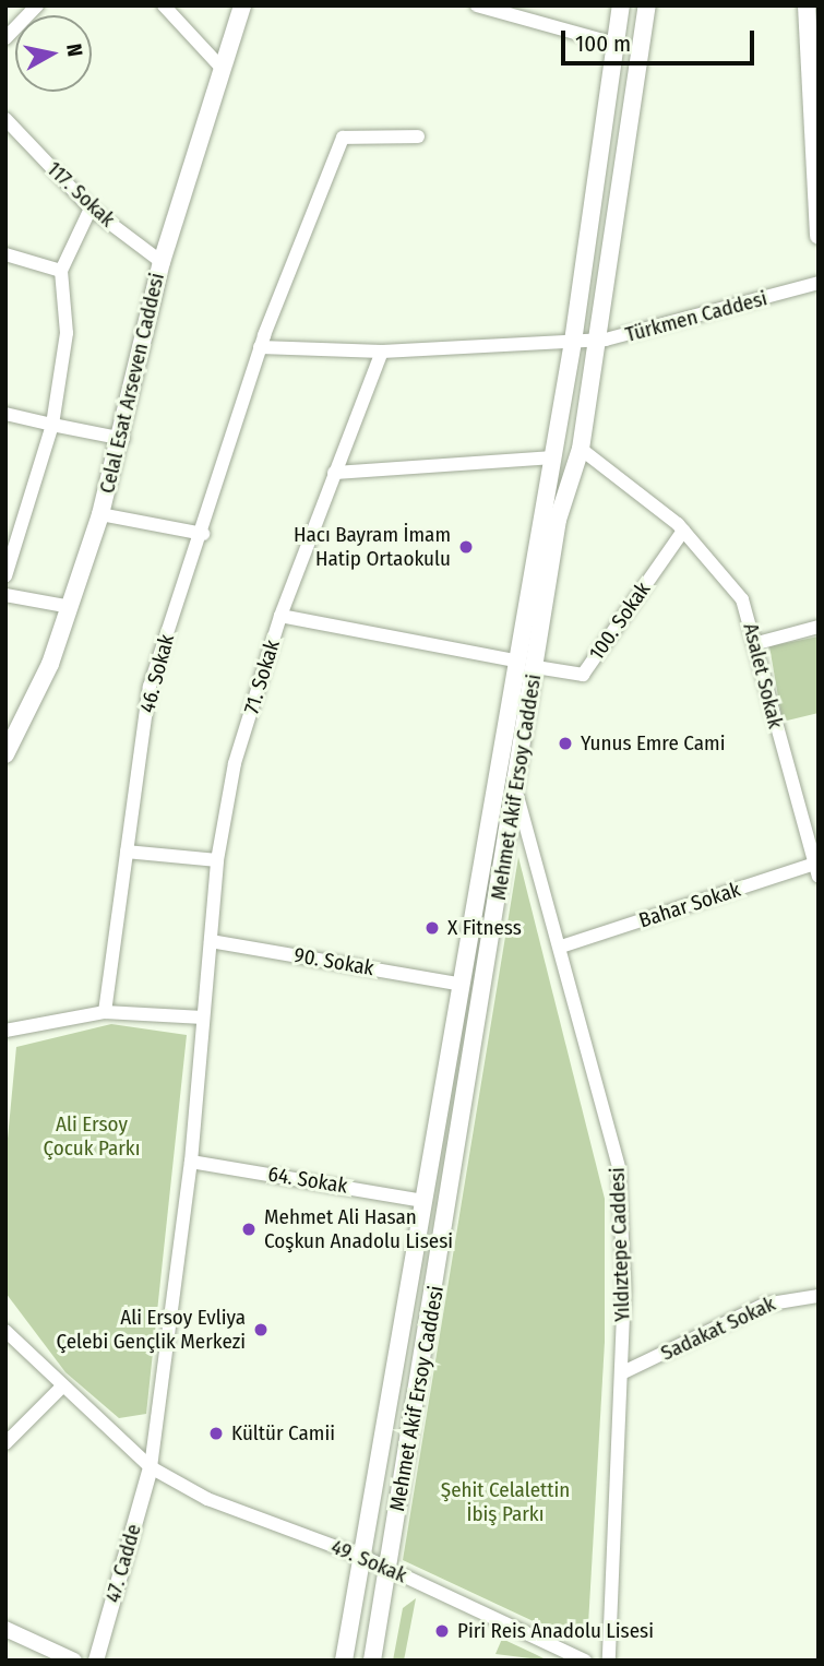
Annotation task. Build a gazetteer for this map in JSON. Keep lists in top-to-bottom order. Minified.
{"streets":{"main road":["Celal Esat Arseven Caddesi","Mehmet Akif Ersoy Caddesi"],"street":["117. Sokak","Türkmen Caddesi","100. Sokak","46. Sokak","Asalet Sokak","71. Sokak","Bahar Sokak","90. Sokak","64. Sokak","Yıldıztepe Caddesi","Sadakat Sokak","49. Sokak","47. Cadde"]},"crossings":[["117. Sokak","Celal Esat Arseven Caddesi"],["Türkmen Caddesi","46. Sokak"],["Türkmen Caddesi","71. Sokak"],["Türkmen Caddesi","Mehmet Akif Ersoy Caddesi"],["100. Sokak","Asalet Sokak"],["100. Sokak","Mehmet Akif Ersoy Caddesi"],["Asalet Sokak","Mehmet Akif Ersoy Caddesi"],["Asalet Sokak","Bahar Sokak"],["71. Sokak","90. Sokak"],["71. Sokak","64. Sokak"],["71. Sokak","49. Sokak"],["71. Sokak","47. Cadde"],["Mehmet Akif Ersoy Caddesi","90. Sokak"],["Mehmet Akif Ersoy Caddesi","64. Sokak"],["Mehmet Akif Ersoy Caddesi","Yıldıztepe Caddesi"],["Mehmet Akif Ersoy Caddesi","49. Sokak"],["Bahar Sokak","Yıldıztepe Caddesi"],["Yıldıztepe Caddesi","Sadakat Sokak"],["49. Sokak","47. Cadde"]],"parks":["Ali Ersoy Çocuk Parkı","Şehit Celalettin İbiş Parkı"],"places":["Hacı Bayram İmam Hatip Ortaokulu","Yunus Emre Cami","X Fitness","Mehmet Ali Hasan Coşkun Anadolu Lisesi","Ali Ersoy Evliya Çelebi Gençlik Merkezi","Kültür Camii","Piri Reis Anadolu Lisesi"],"scale_bar":"100 m","north":"right"}
